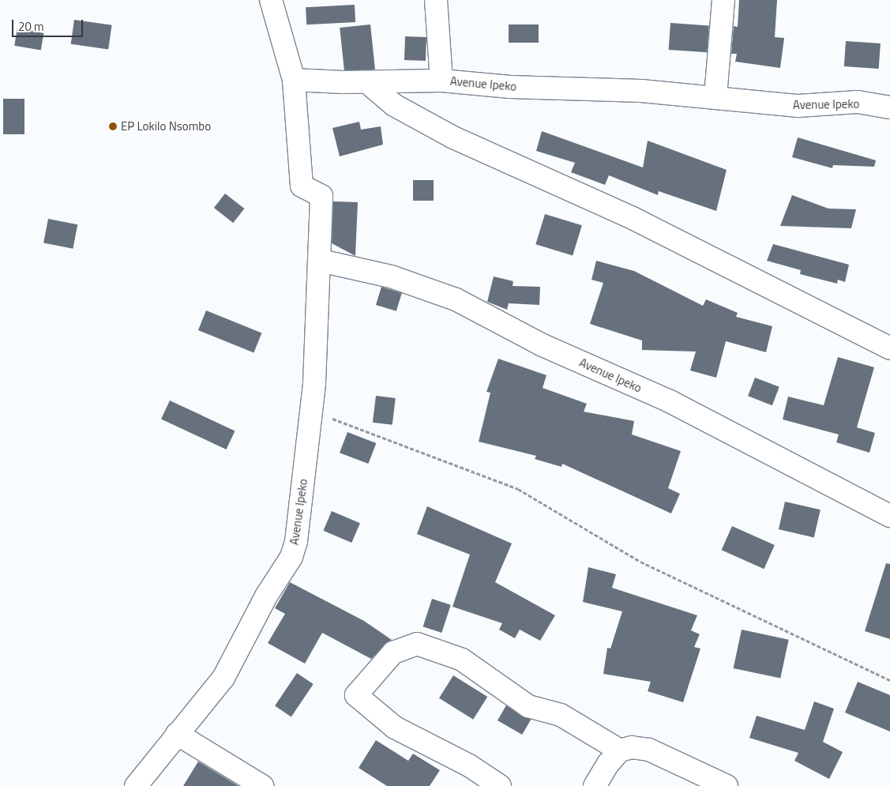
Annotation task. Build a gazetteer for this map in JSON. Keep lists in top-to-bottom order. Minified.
{"streets":{"street":["Avenue Ipeko"]},"places":["EP Lokilo Nsombo"],"scale_bar":"20 m"}
